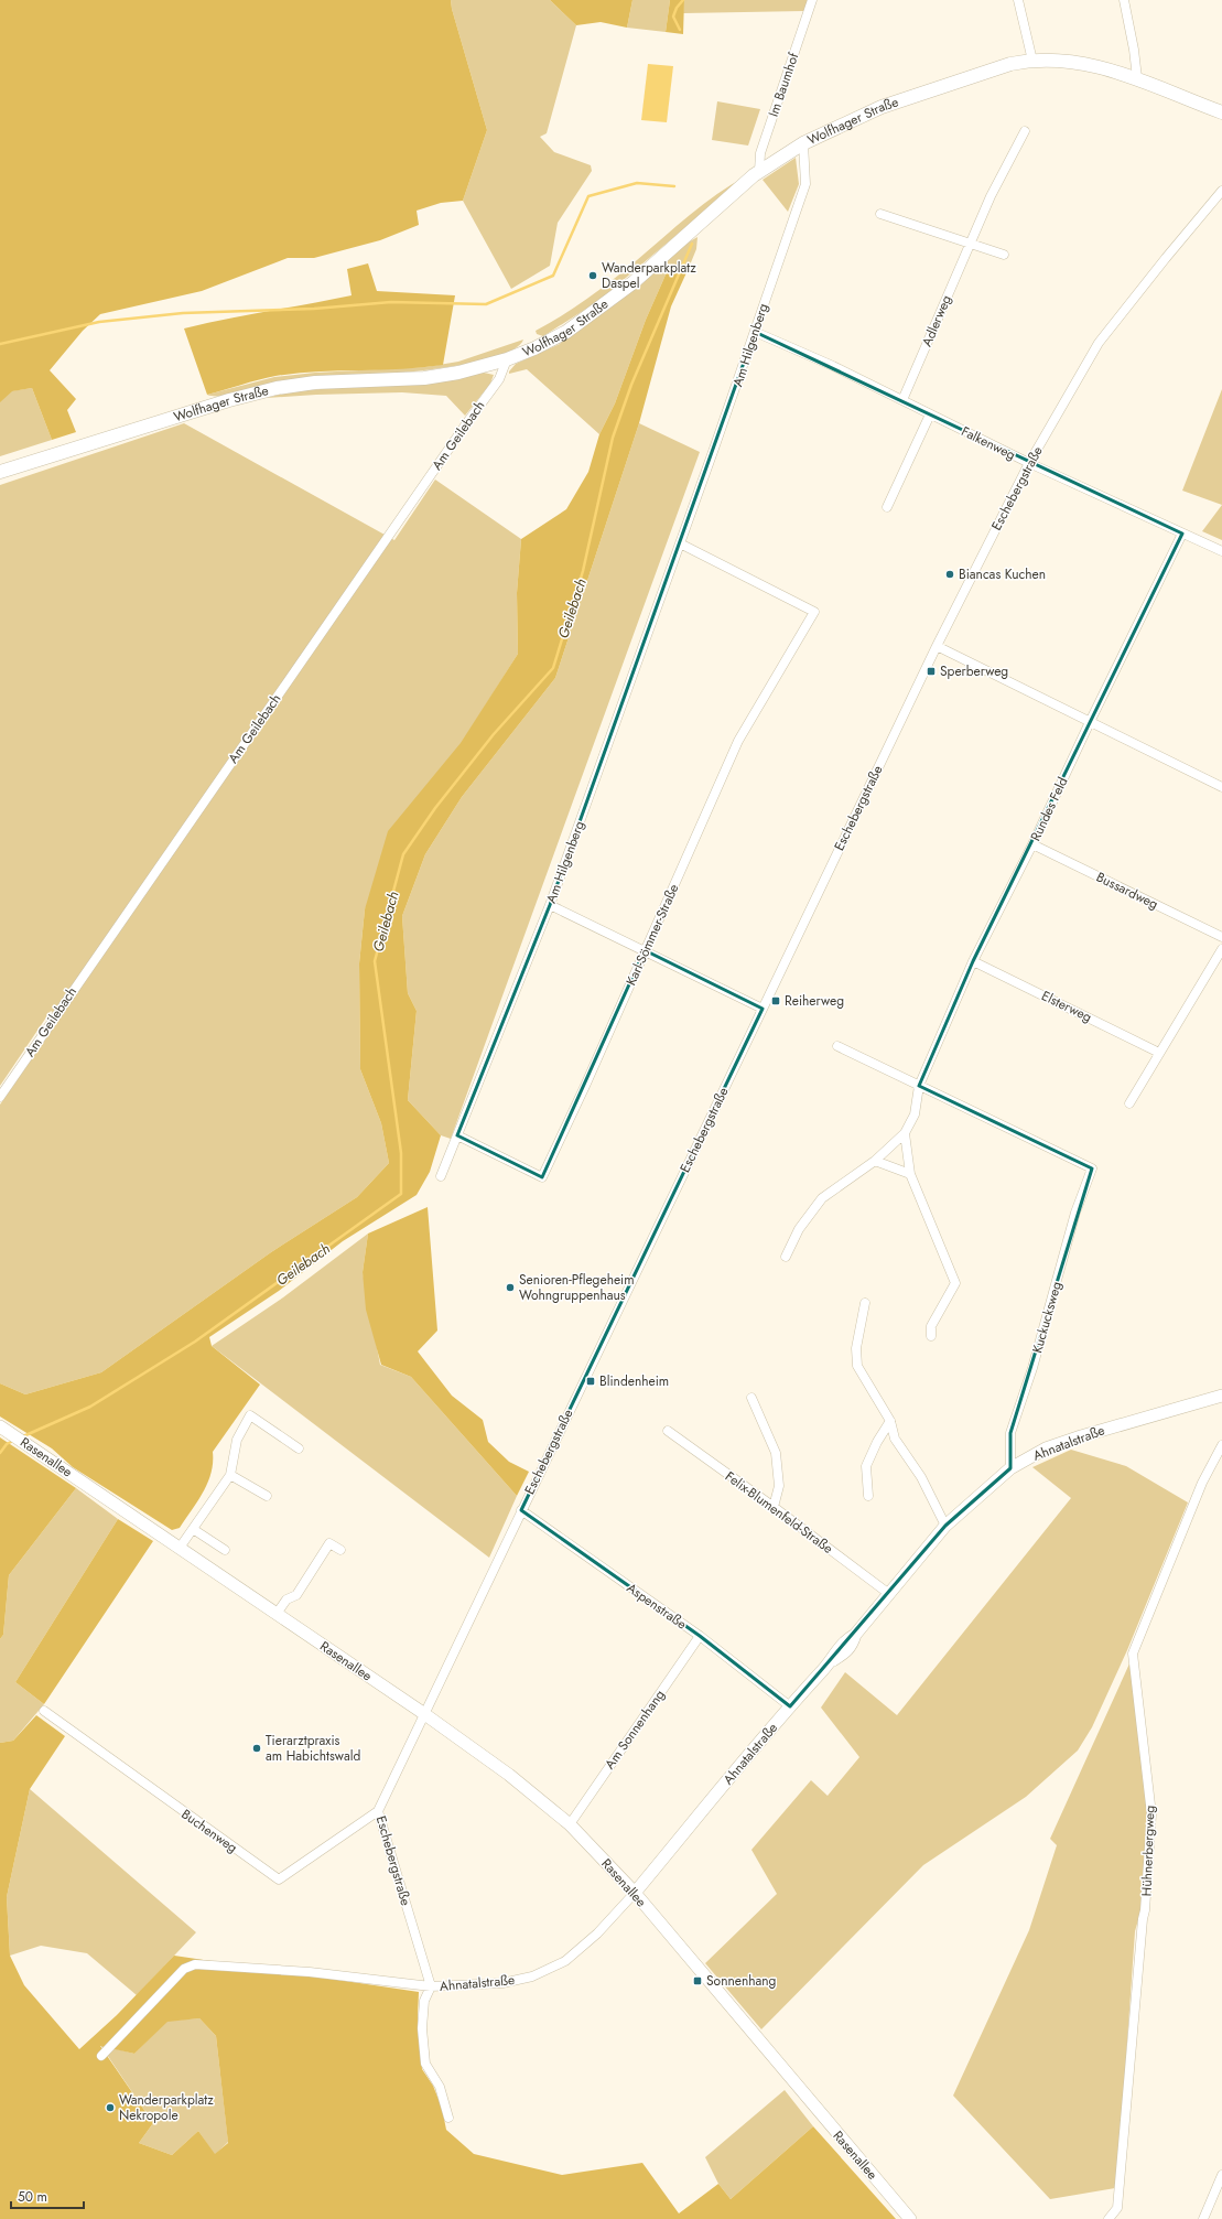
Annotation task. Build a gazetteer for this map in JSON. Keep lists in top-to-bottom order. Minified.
{"streets":{"main road":["Wolfhager Straße","Ahnatalstraße","Rasenallee"],"street":["Im Baumhof","Adlerweg","Am Hilgenberg","Am Geilebach","Falkenweg","Eschebergstraße","Rundes Feld","Bussardweg","Karl-Sömmer-Straße","Elsterweg","Kuckucksweg","Felix-Blumenfeld-Straße","Aspenstraße","Am Sonnenhang","Buchenweg","Hühnerbergweg"]},"crossings":[["Im Baumhof","Wolfhager Straße"],["Wolfhager Straße","Am Hilgenberg"],["Wolfhager Straße","Am Geilebach"],["Adlerweg","Falkenweg"],["Am Hilgenberg","Falkenweg"],["Am Hilgenberg","Karl-Sömmer-Straße"],["Falkenweg","Eschebergstraße"],["Falkenweg","Rundes Feld"],["Eschebergstraße","Ahnatalstraße"],["Eschebergstraße","Rasenallee"],["Eschebergstraße","Aspenstraße"],["Eschebergstraße","Buchenweg"],["Rundes Feld","Bussardweg"],["Rundes Feld","Elsterweg"],["Rundes Feld","Kuckucksweg"],["Kuckucksweg","Ahnatalstraße"],["Ahnatalstraße","Rasenallee"],["Ahnatalstraße","Felix-Blumenfeld-Straße"],["Ahnatalstraße","Aspenstraße"],["Rasenallee","Am Sonnenhang"],["Aspenstraße","Am Sonnenhang"]],"water":["Geilebach"],"places":{"other":["Wanderparkplatz Daspel","Biancas Kuchen","Senioren-Pflegeheim Wohngruppenhaus","Tierarztpraxis am Habichtswald","Wanderparkplatz Nekropole"],"transit":["Sperberweg","Reiherweg","Blindenheim","Sonnenhang"]},"scale_bar":"50 m"}
